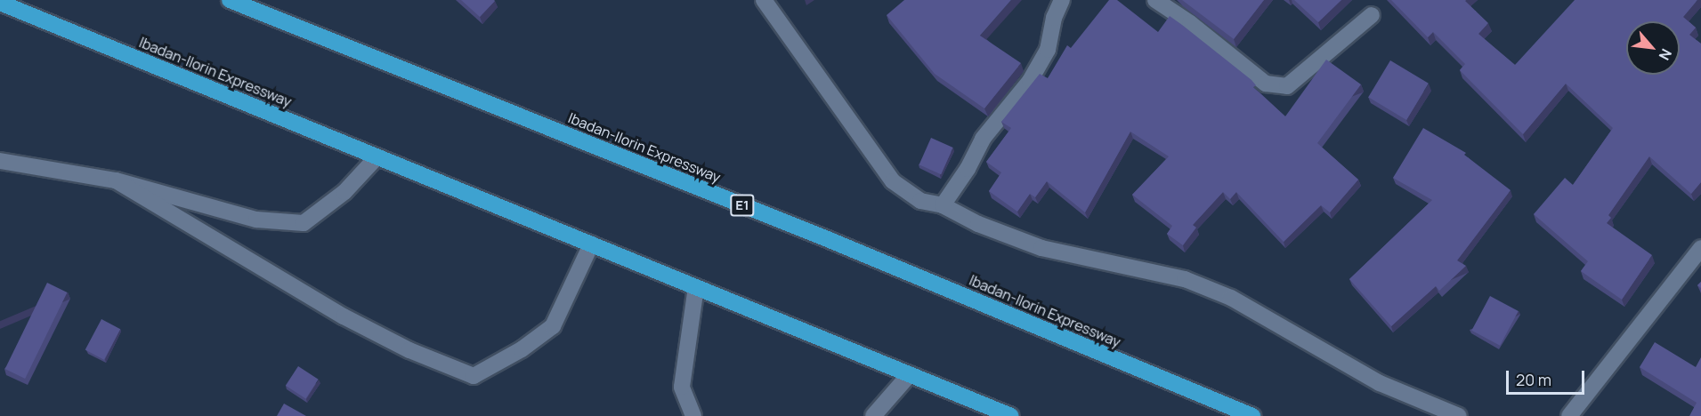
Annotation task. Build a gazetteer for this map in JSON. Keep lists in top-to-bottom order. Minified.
{"streets":{"highway":["Ibadan-Ilorin Expressway","E1"]},"scale_bar":"20 m","north":"bottom right"}
